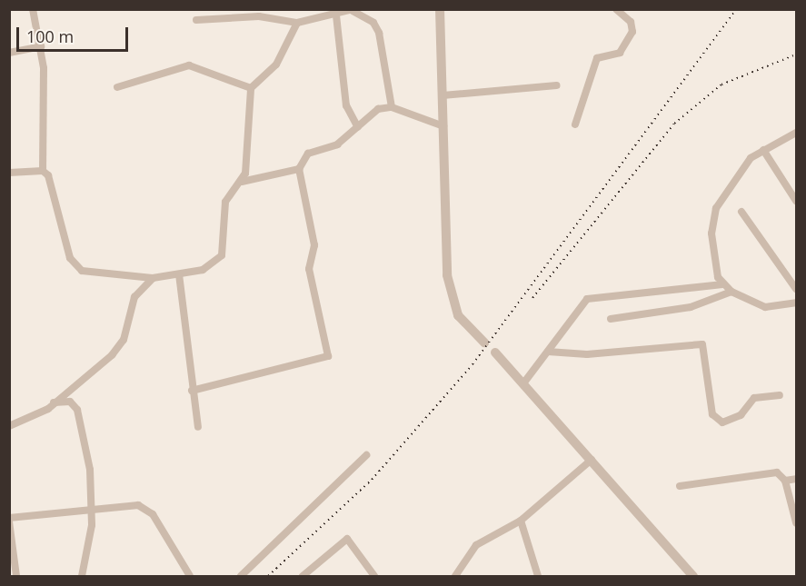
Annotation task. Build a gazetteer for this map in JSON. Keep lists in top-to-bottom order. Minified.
{"scale_bar":"100 m"}
